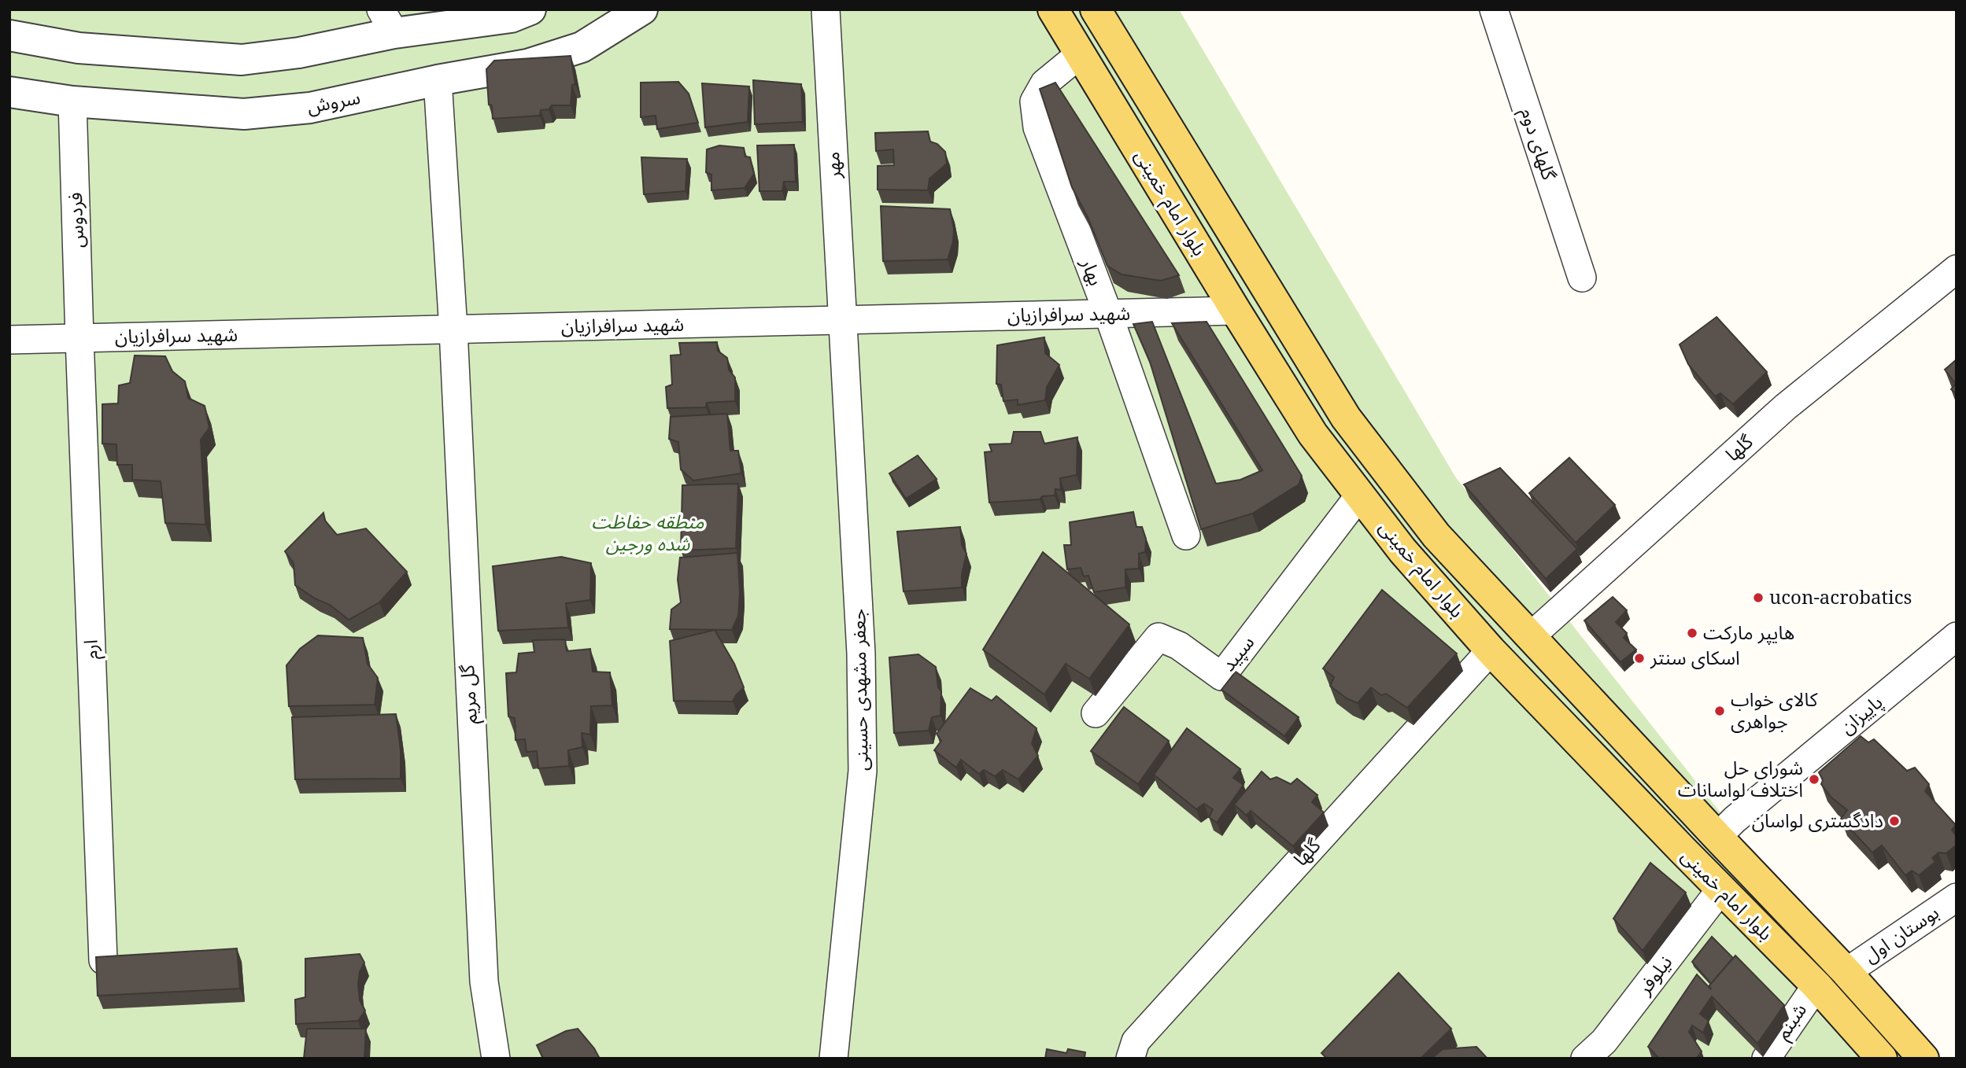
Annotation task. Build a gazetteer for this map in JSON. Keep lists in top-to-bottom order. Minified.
{"streets":{"main road":["بلوار امام خمینی"],"street":["سروش","گلهای دوم","مهر","فردوس","بهار","شهید سرافرازیان","گلها","ارم","سپید","جعفر مشهدی حسینی","گل مریم","پاییزان","بوستان اول","نیلوفر","شبنم"]},"crossings":[["سروش","فردوس"],["سروش","گل مریم"],["مهر","شهید سرافرازیان"],["مهر","جعفر مشهدی حسینی"],["بلوار امام خمینی","بهار"],["بلوار امام خمینی","شهید سرافرازیان"],["بلوار امام خمینی","گلها"],["بلوار امام خمینی","سپید"],["بلوار امام خمینی","پاییزان"],["بلوار امام خمینی","بوستان اول"],["بلوار امام خمینی","نیلوفر"],["بلوار امام خمینی","شبنم"],["فردوس","شهید سرافرازیان"],["فردوس","ارم"],["بهار","شهید سرافرازیان"],["شهید سرافرازیان","ارم"],["شهید سرافرازیان","جعفر مشهدی حسینی"],["شهید سرافرازیان","گل مریم"]],"parks":["منطقه حفاظت شده ورجین"],"places":["ucon-acrobatics","هایپر مارکت","اسکای سنتر","کالای خواب جواهری","شورای حل اختلاف لواسانات","دادگستری لواسان"]}
